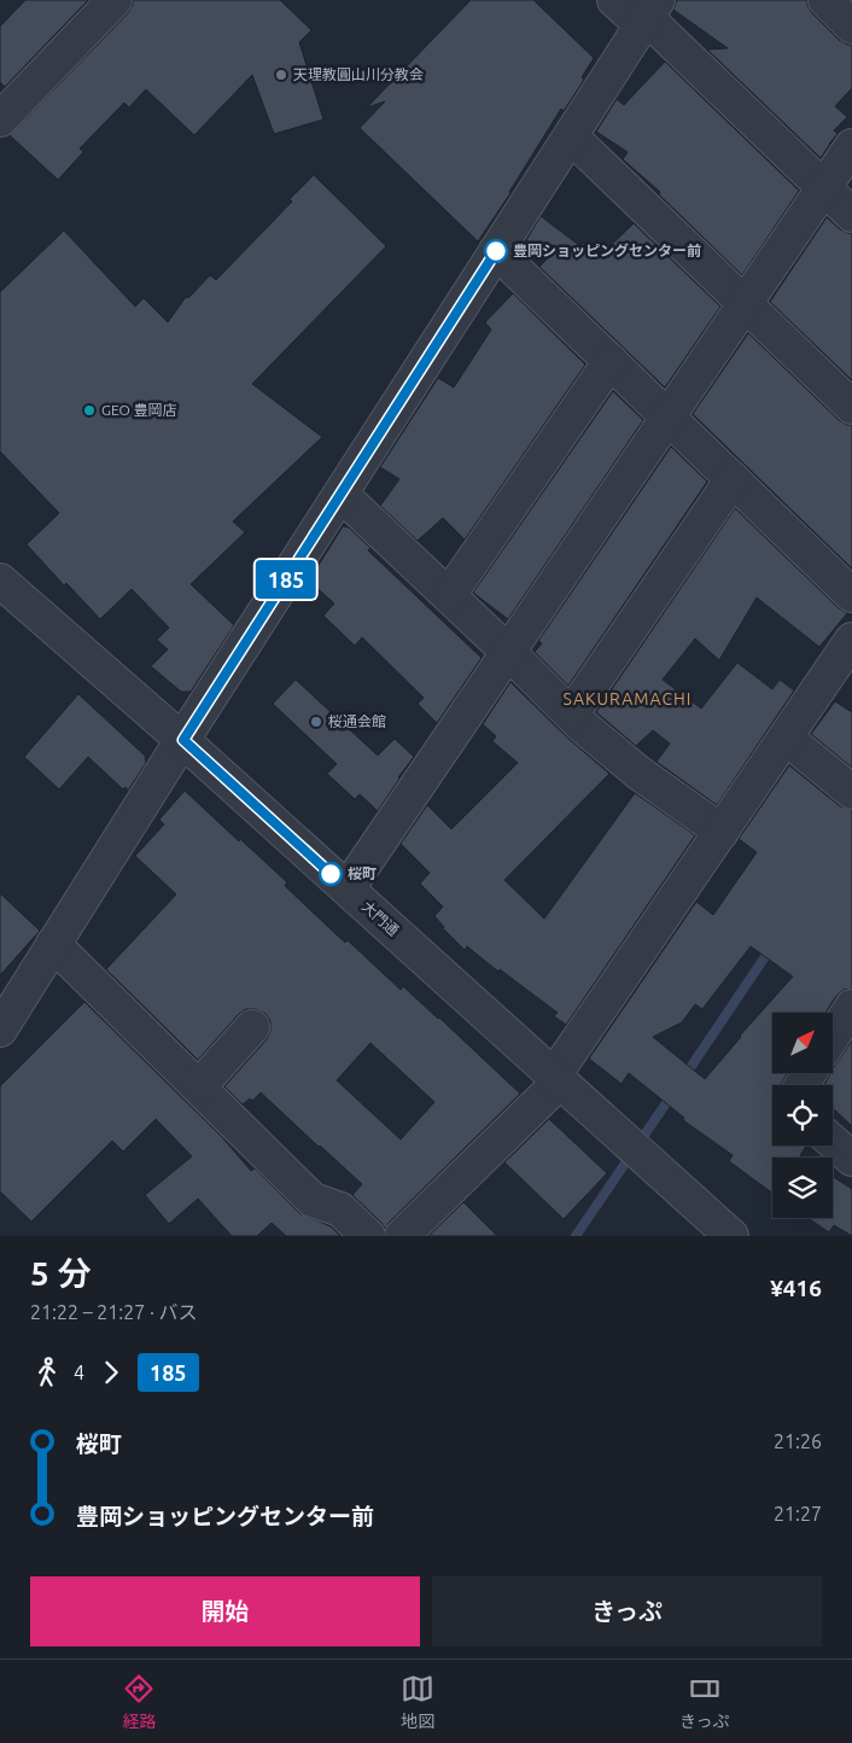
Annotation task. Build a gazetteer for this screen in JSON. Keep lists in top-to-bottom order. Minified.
{"streets":{"street":["大門通"]},"districts":["SAKURAMACHI"],"places":["天理教圓山川分教会","豊岡ショッピングセンター前","GEO 豊岡店","桜通会館","桜町"],"lines":["bus line 185"],"north":"top right","page":{"on_map":"185","heading":["5 分","21:22 – 21:27 · バス","¥416"],"legs":["4","185"],"list":[{"name":"桜町","value":"21:26"},{"name":"豊岡ショッピングセンター前","value":"21:27"}],"buttons":["開始","きっぷ"],"tabs":["経路","地図","きっぷ"]}}
